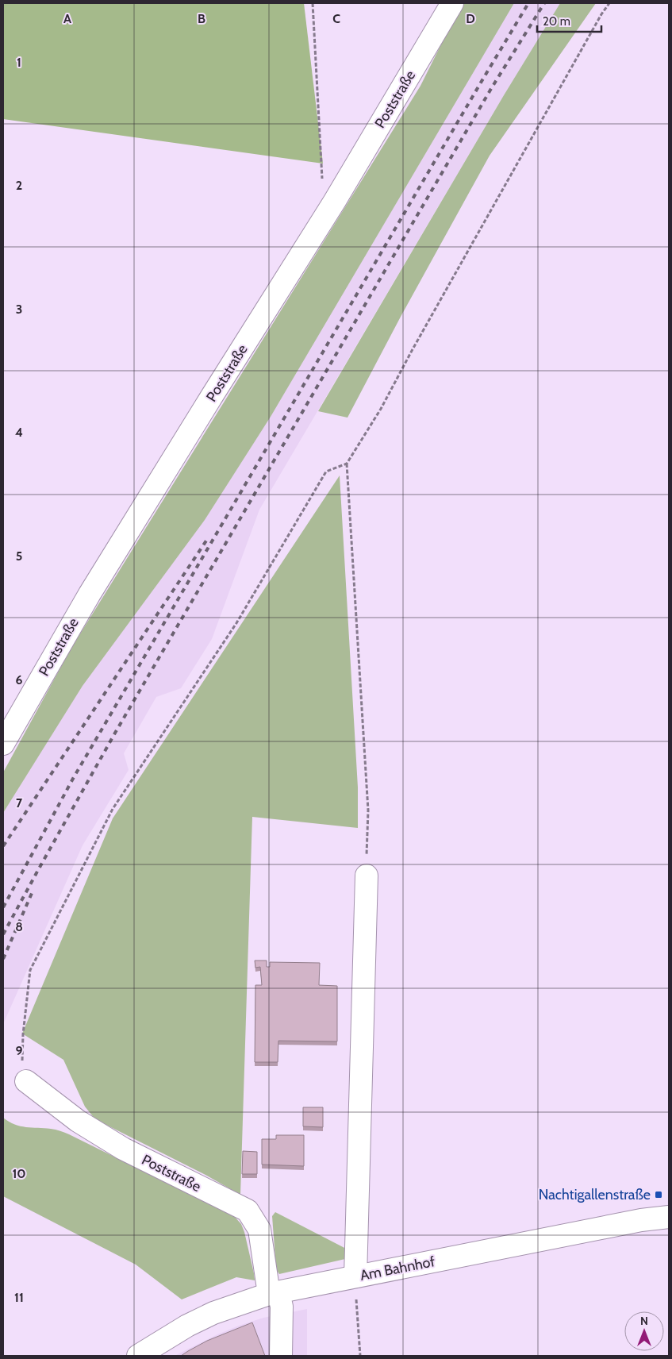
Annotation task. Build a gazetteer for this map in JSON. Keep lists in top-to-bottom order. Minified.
{"streets":{"street":["Poststraße","Am Bahnhof"]},"crossings":[["Poststraße","Am Bahnhof"]],"places":{"transit":["Nachtigallenstraße"]},"scale_bar":"20 m","north":"top","grid":{"columns":["A","B","C","D"],"rows":["1","2","3","4","5","6","7","8","9","10","11"]}}
